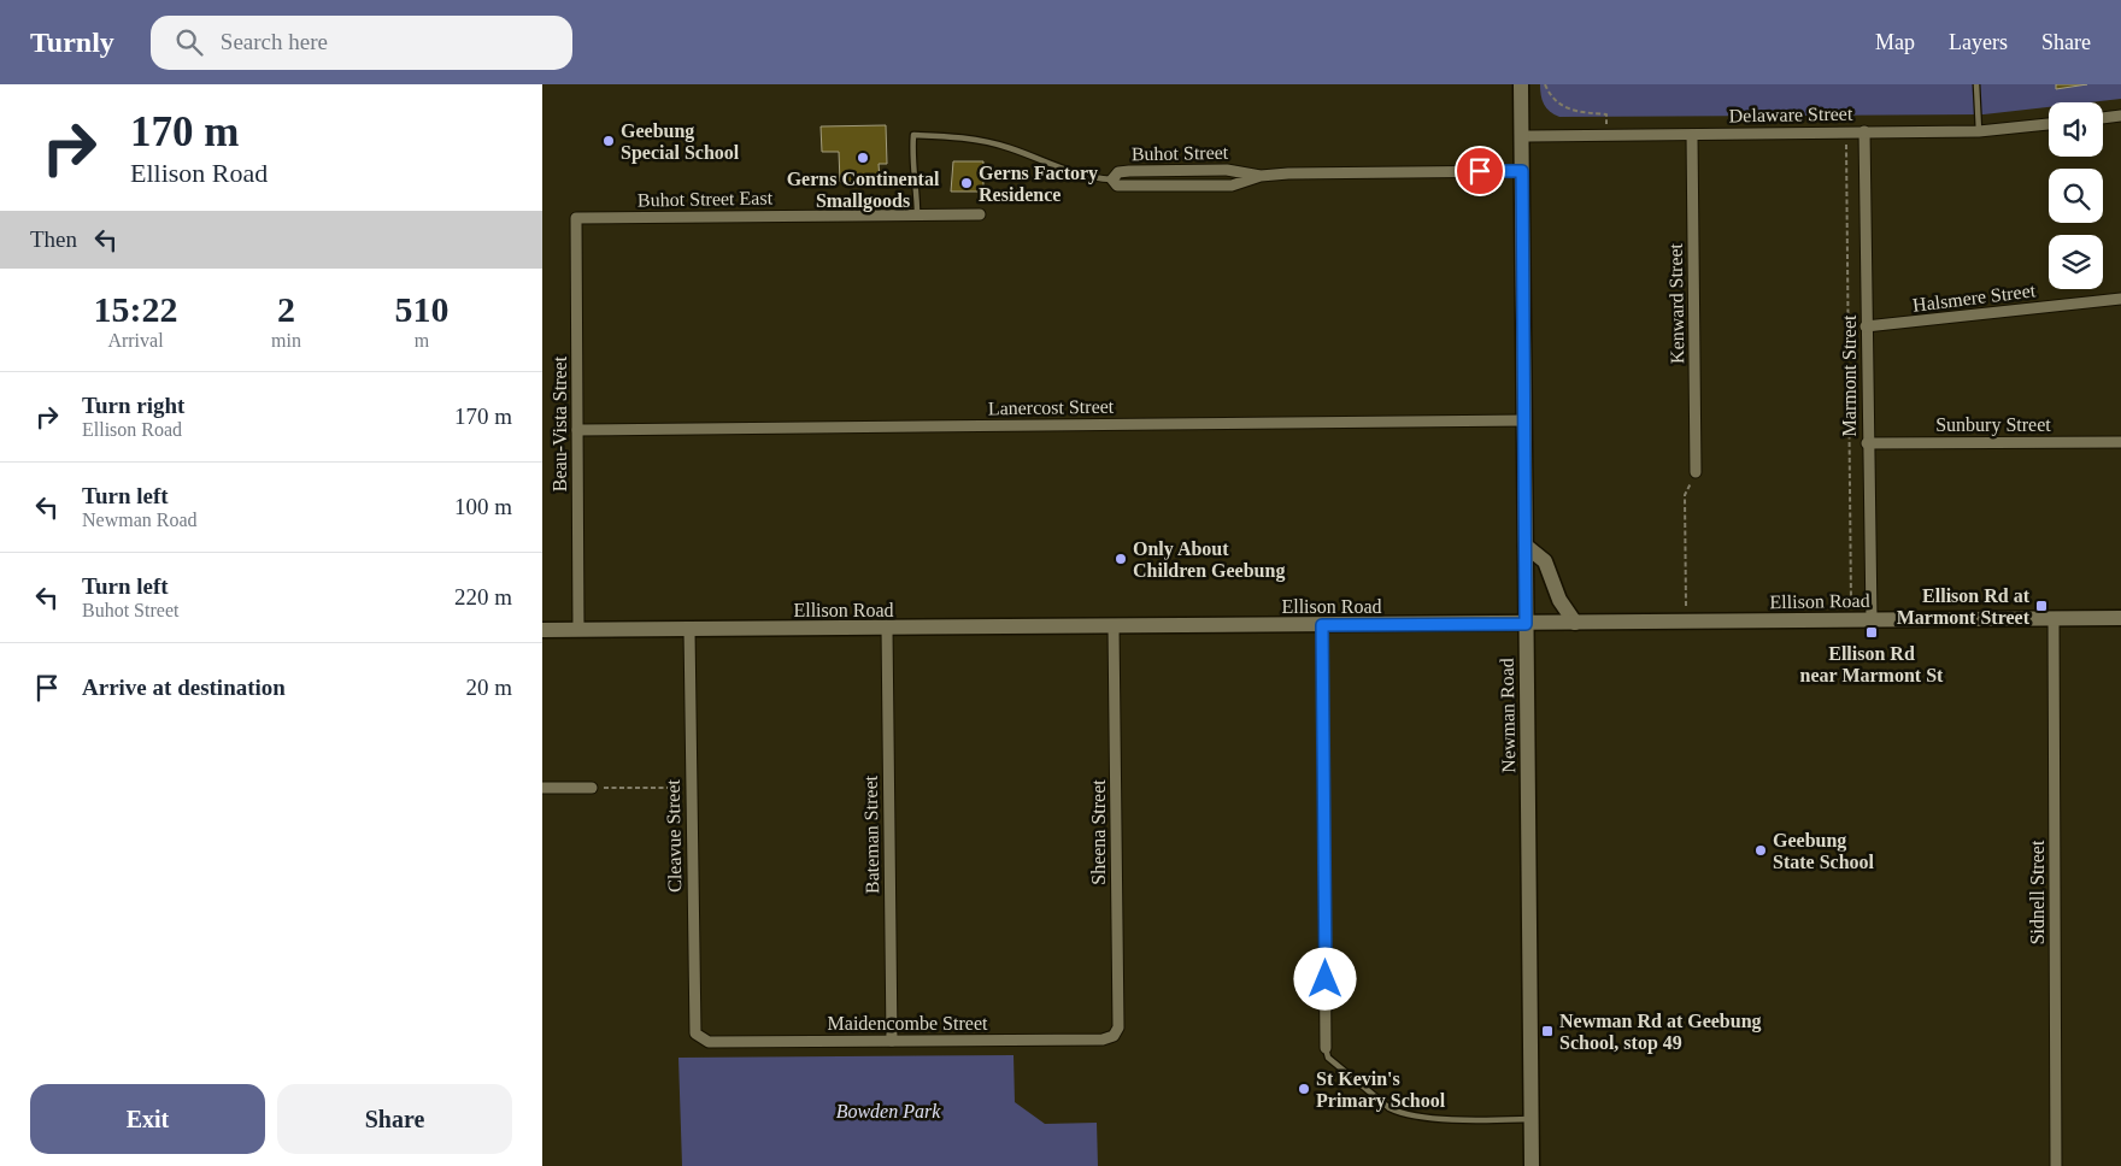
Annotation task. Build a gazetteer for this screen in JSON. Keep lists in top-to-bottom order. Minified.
{"streets":{"street":["Delaware Street","Buhot Street","Buhot Street East","Halsmere Street","Kenward Street","Marmont Street","Lanercost Street","Beau-Vista Street","Sunbury Street","Ellison Road","Newman Road","Sheena Street","Bateman Street","Cleavue Street","Sidnell Street","Maidencombe Street"]},"crossings":[["Delaware Street","Kenward Street"],["Delaware Street","Marmont Street"],["Delaware Street","Newman Road"],["Buhot Street","Newman Road"],["Buhot Street East","Beau-Vista Street"],["Halsmere Street","Marmont Street"],["Marmont Street","Sunbury Street"],["Marmont Street","Ellison Road"],["Lanercost Street","Beau-Vista Street"],["Lanercost Street","Newman Road"],["Beau-Vista Street","Ellison Road"],["Ellison Road","Newman Road"],["Ellison Road","Sheena Street"],["Ellison Road","Bateman Street"],["Ellison Road","Cleavue Street"],["Ellison Road","Sidnell Street"],["Sheena Street","Maidencombe Street"],["Bateman Street","Maidencombe Street"],["Cleavue Street","Maidencombe Street"]],"parks":["Bowden Park"],"places":{"other":["Geebung Special School","Gerns Continental Smallgoods","Gerns Factory Residence","Only About Children Geebung","Geebung State School","St Kevin's Primary School"],"transit":["Ellison Rd at Marmont Street","Ellison Rd near Marmont St","Newman Rd at Geebung School, stop 49"]},"page":{"header":"Turnly","search":"Search here","nav":["Map","Layers","Share"],"turn":["170 m","Ellison Road"],"then":"Then","eta":["15:22","Arrival","2","min","510","m"],"list":[{"name":"Turn right","note":"Ellison Road","value":"170 m"},{"name":"Turn left","note":"Newman Road","value":"100 m"},{"name":"Turn left","note":"Buhot Street","value":"220 m"},{"name":"Arrive at destination","value":"20 m"}],"buttons":["Exit","Share"]}}
